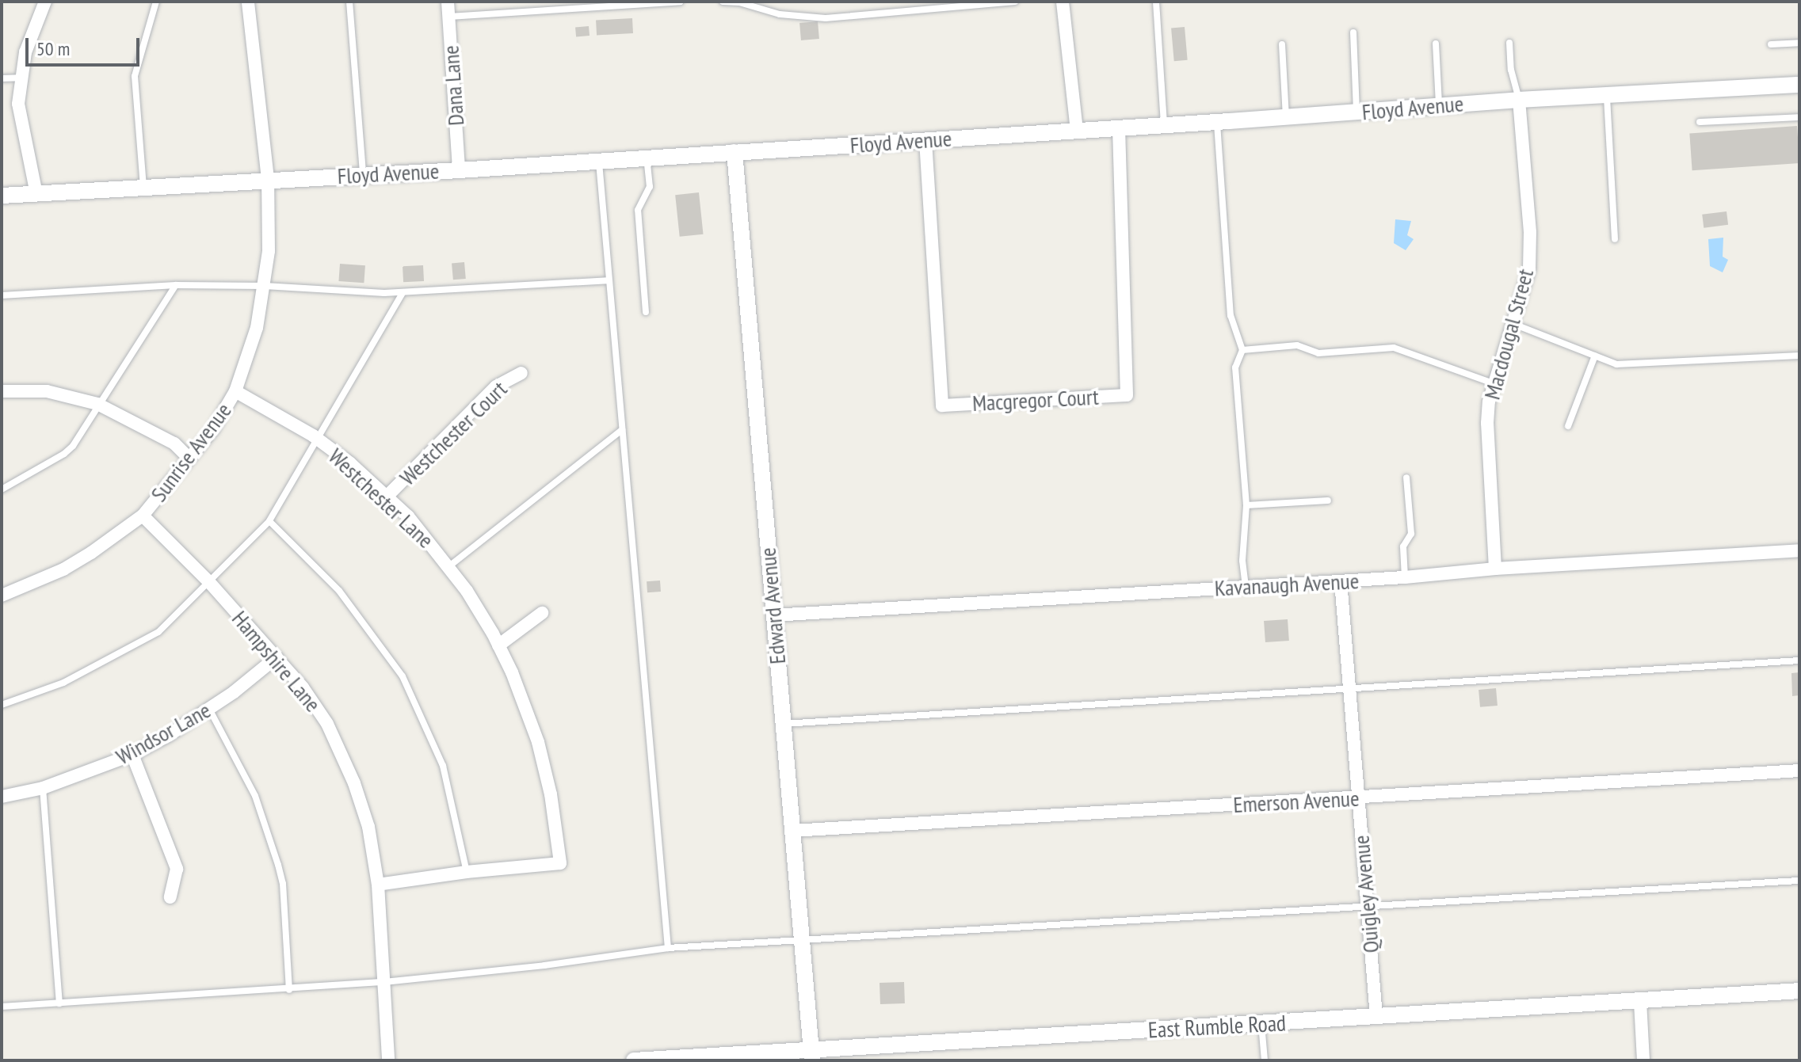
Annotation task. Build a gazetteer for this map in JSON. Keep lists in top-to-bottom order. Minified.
{"streets":{"street":["Dana Lane","Floyd Avenue","Macdougal Street","Macgregor Court","Westchester Court","Sunrise Avenue","Westchester Lane","Kavanaugh Avenue","Edward Avenue","Hampshire Lane","Windsor Lane","Emerson Avenue","Quigley Avenue","East Rumble Road"]},"crossings":[["Dana Lane","Floyd Avenue"],["Floyd Avenue","Macdougal Street"],["Floyd Avenue","Macgregor Court"],["Floyd Avenue","Sunrise Avenue"],["Floyd Avenue","Edward Avenue"],["Macdougal Street","Kavanaugh Avenue"],["Westchester Court","Westchester Lane"],["Sunrise Avenue","Westchester Lane"],["Sunrise Avenue","Hampshire Lane"],["Westchester Lane","Hampshire Lane"],["Kavanaugh Avenue","Edward Avenue"],["Kavanaugh Avenue","Quigley Avenue"],["Edward Avenue","Emerson Avenue"],["Edward Avenue","East Rumble Road"],["Hampshire Lane","Windsor Lane"],["Emerson Avenue","Quigley Avenue"],["Quigley Avenue","East Rumble Road"]],"scale_bar":"50 m"}
